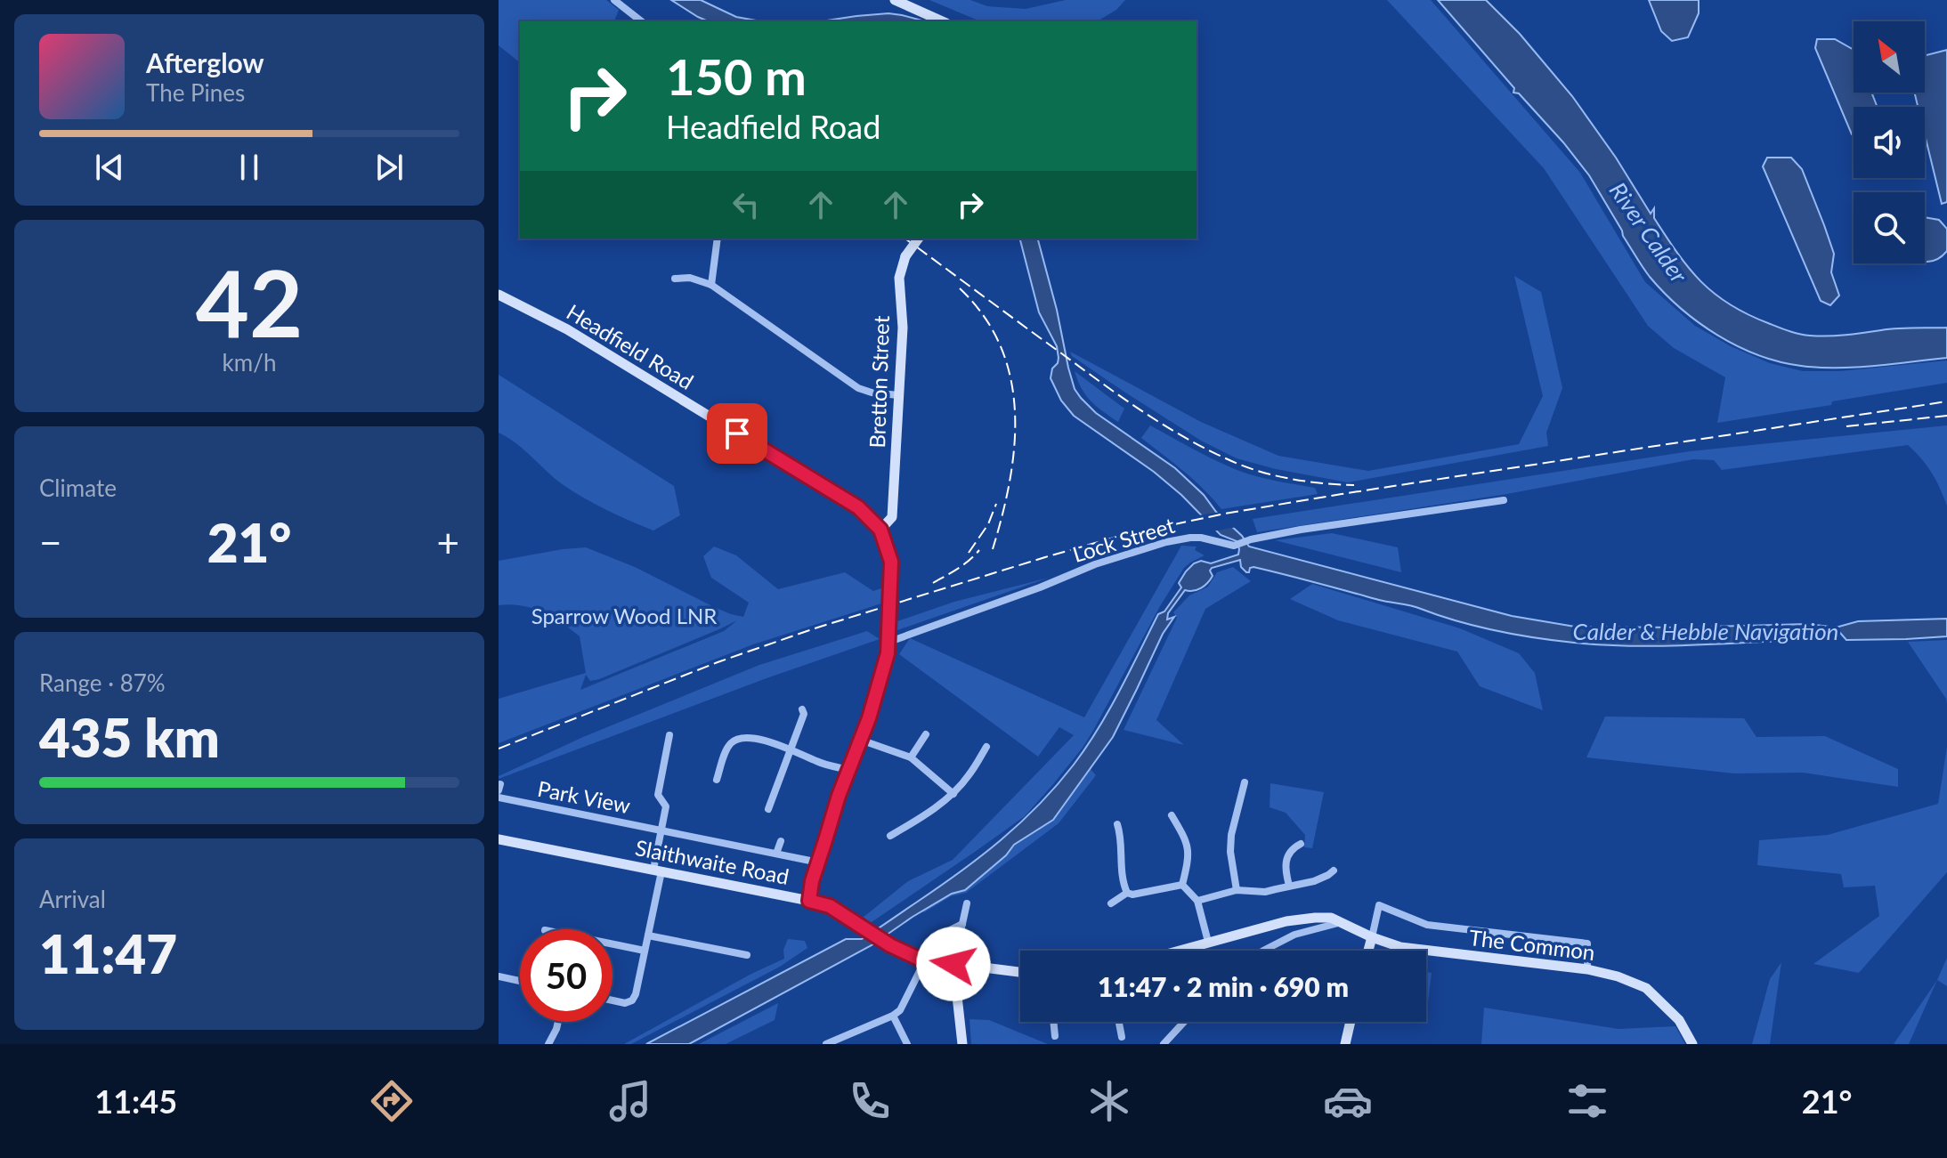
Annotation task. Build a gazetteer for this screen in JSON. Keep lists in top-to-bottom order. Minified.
{"streets":{"street":["Headfield Road","Bretton Street","Lock Street","Park View","Slaithwaite Road","The Common"]},"crossings":[["Headfield Road","Bretton Street"],["Headfield Road","Lock Street"],["Headfield Road","Slaithwaite Road"]],"water":["River Calder","Calder & Hebble Navigation"],"parks":["Sparrow Wood LNR"],"north":"top left","page":{"turn":["150 m","Headfield Road"],"song":["Afterglow","The Pines"],"tile":[["42","km/h"],"Climate",["Range · 87%","435 km"],["Arrival","11:47"]],"heat":["−","21°","+"],"limit":"50","trip":"11:47 · 2 min · 690 m","tabs":["11:45","21°"]}}
